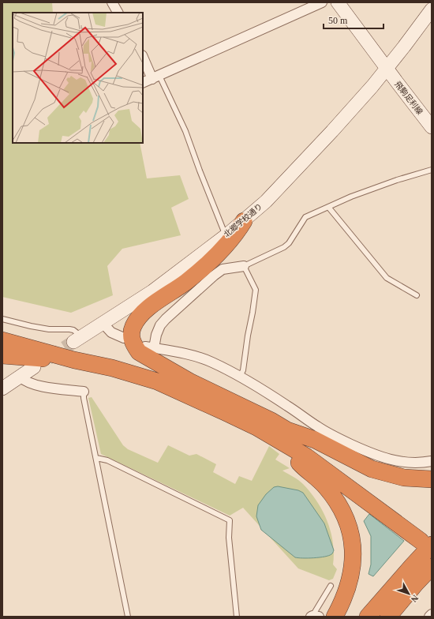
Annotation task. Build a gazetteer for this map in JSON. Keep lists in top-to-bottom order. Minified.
{"streets":{"street":["飛駒足利線","北郷学校通り"]},"crossings":[["飛駒足利線","北郷学校通り"]],"scale_bar":"50 m","north":"bottom right"}
